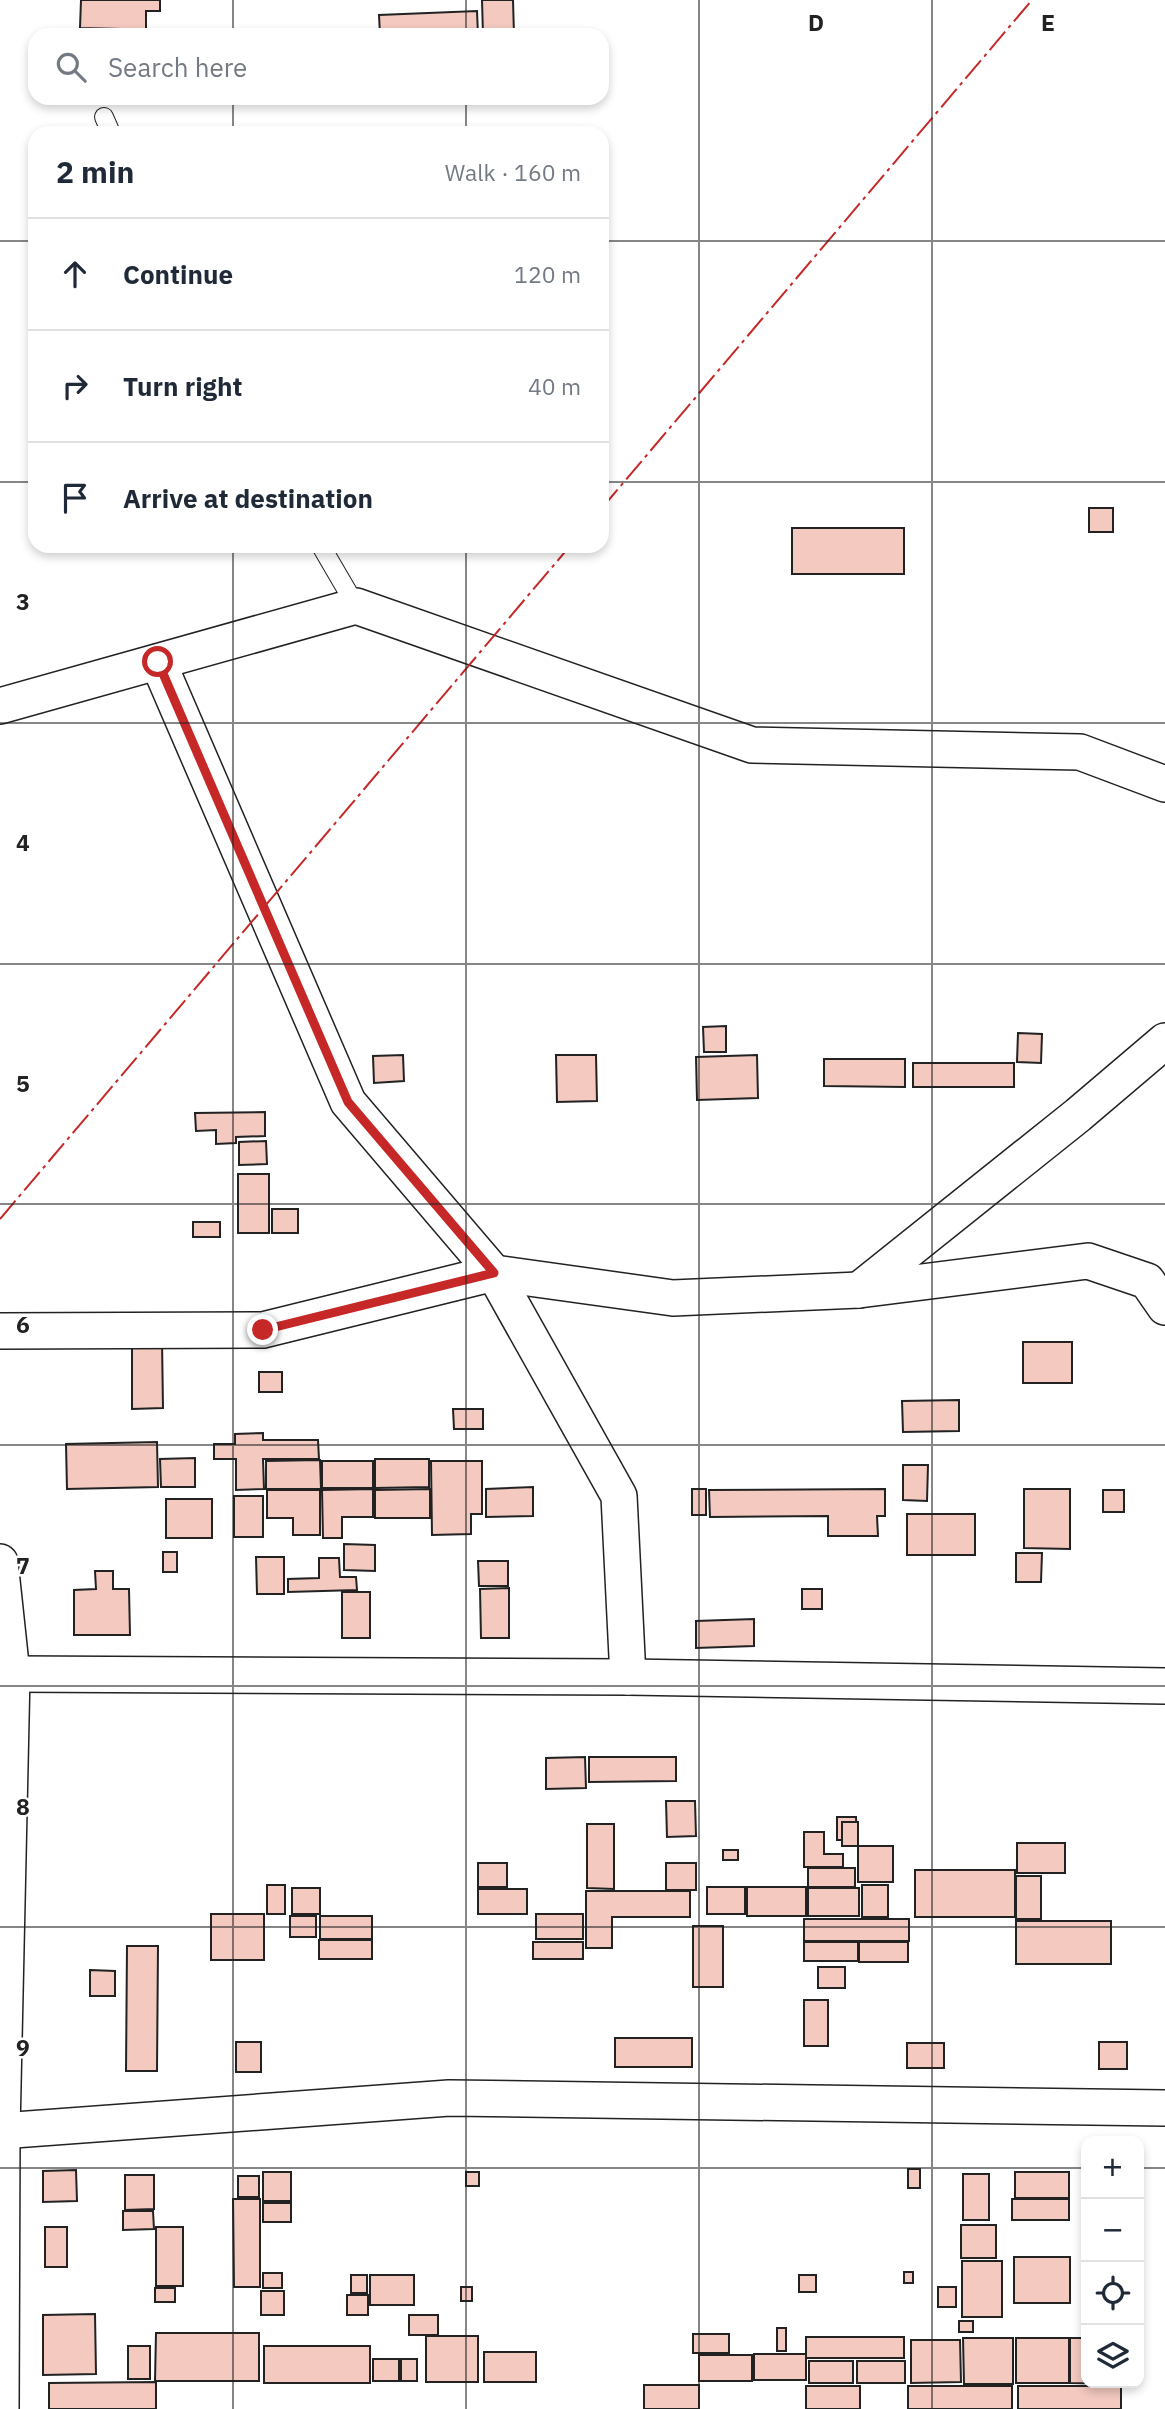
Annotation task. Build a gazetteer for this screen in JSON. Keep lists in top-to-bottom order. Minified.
{"page":{"search":"Search here","heading":["2 min","Walk · 160 m"],"list":[["Continue","120 m"],["Turn right","40 m"],"Arrive at destination"],"map_buttons":["+","−"]},"grid":{"columns":["D","E"],"rows":["3","4","5","6","7","8","9"]}}
